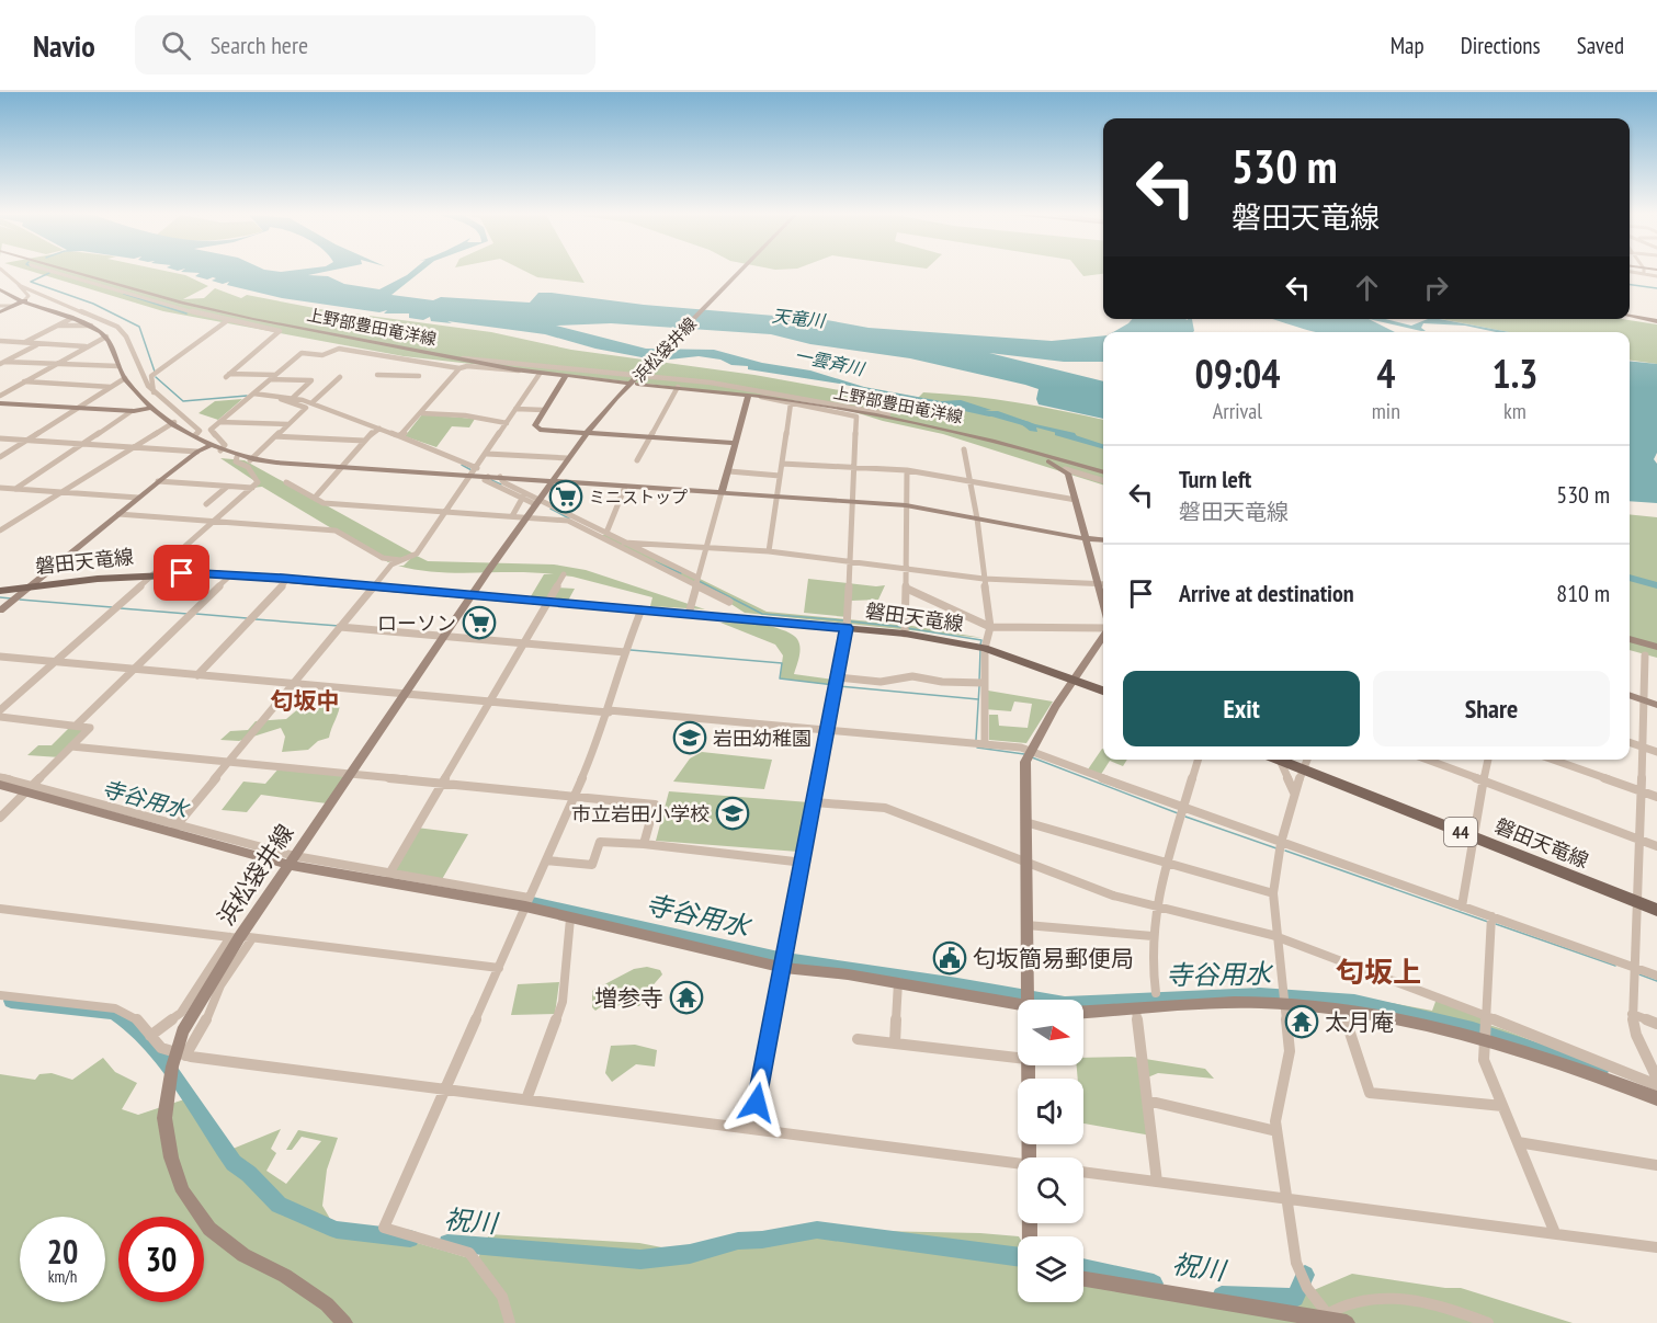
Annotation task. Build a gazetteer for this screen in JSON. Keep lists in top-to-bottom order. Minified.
{"streets":{"main road":["磐田天竜線","44"],"street":["上野部豊田竜洋線","浜松袋井線"]},"crossings":[["上野部豊田竜洋線","浜松袋井線"],["浜松袋井線","磐田天竜線"]],"districts":["匂坂中","匂坂上"],"water":["天竜川","一雲斉川","寺谷用水","祝川"],"places":{"supermarket":["ミニストップ","ローソン"],"school or university":["岩田幼稚園","市立岩田小学校"],"public building":["匂坂簡易郵便局"],"temple":["増参寺","太月庵"]},"north":"right","page":{"header":"Navio","search":"Search here","nav":["Map","Directions","Saved"],"turn":["530 m","磐田天竜線"],"eta":["09:04","Arrival","4","min","1.3","km"],"list":[{"name":"Turn left","note":"磐田天竜線","value":"530 m"},{"name":"Arrive at destination","value":"810 m"}],"buttons":["Exit","Share"],"speed":"20 km/h","limit":"30"}}
